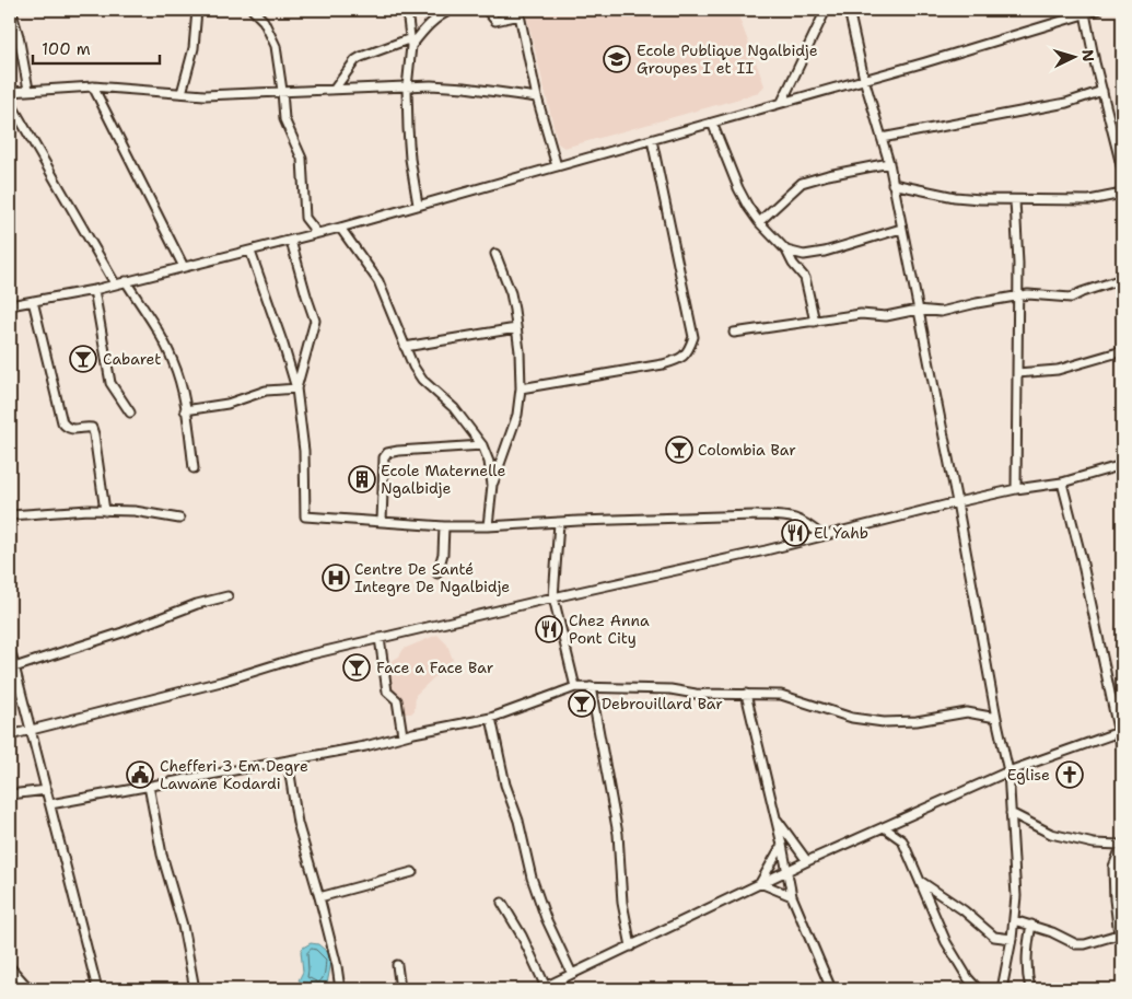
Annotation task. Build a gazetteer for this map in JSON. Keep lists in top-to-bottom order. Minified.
{"places":{"school or university":["Ecole Publique Ngalbidje Groupes I et II"],"bar":["Cabaret","Colombia Bar","Face a Face Bar","Debrouillard Bar"],"building":["Ecole Maternelle Ngalbidje"],"restaurant":["El Yahb","Chez Anna Pont City"],"hospital":["Centre De Santé Integre De Ngalbidje"],"public building":["Chefferi 3 Em Degre Lawane Kodardi"],"church":["Eglise"]},"scale_bar":"100 m","north":"right"}
